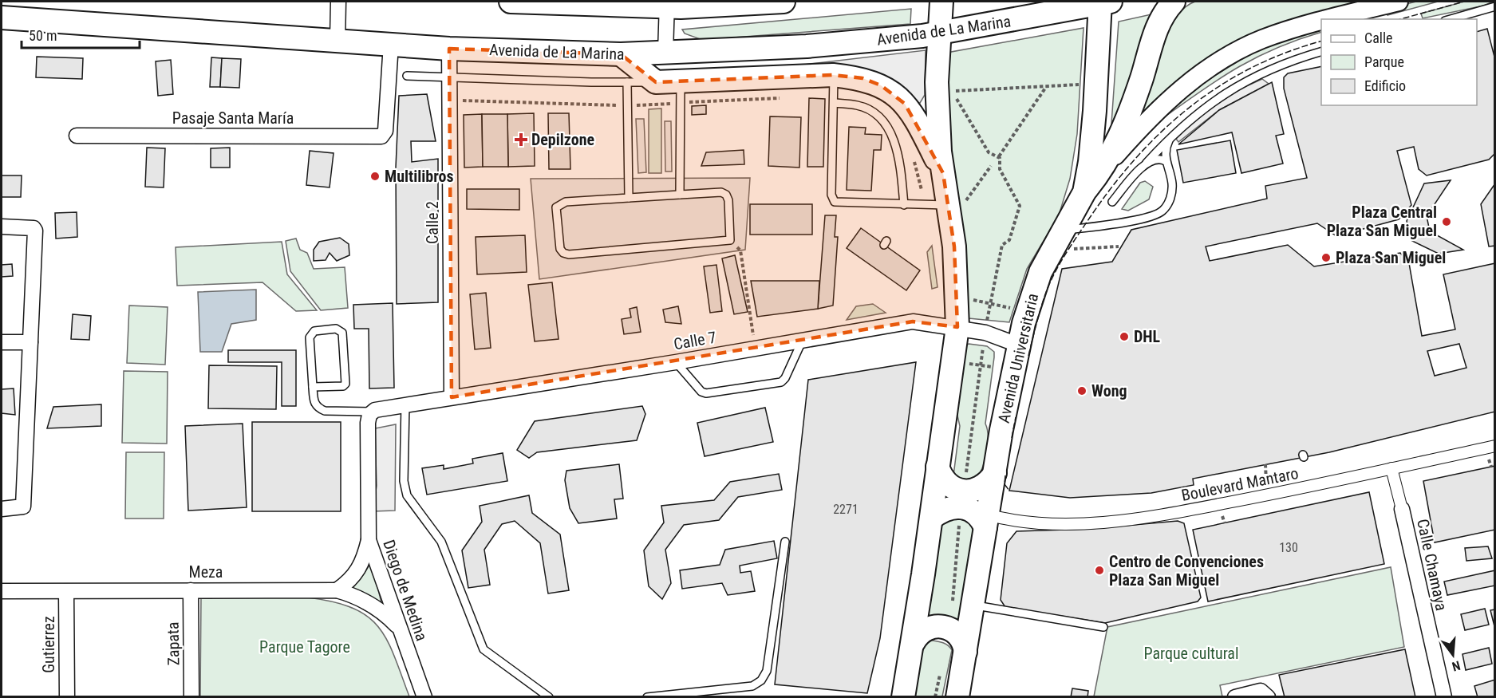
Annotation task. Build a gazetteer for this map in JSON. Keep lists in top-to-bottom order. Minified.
{"streets":{"main road":["Avenida de La Marina","Avenida Universitaria"],"street":["Pasaje Santa María","Calle 2","Calle 7","Boulevard Mantaro","Calle Chamaya","Meza","Diego de Medina","Zapata","Gutierrez"]},"crossings":[["Avenida de La Marina","Pasaje Santa María"],["Avenida de La Marina","Calle 2"],["Avenida de La Marina","Avenida Universitaria"],["Calle 2","Calle 7"],["Calle 7","Avenida Universitaria"],["Calle 7","Diego de Medina"],["Avenida Universitaria","Boulevard Mantaro"],["Boulevard Mantaro","Calle Chamaya"],["Meza","Diego de Medina"],["Meza","Zapata"],["Meza","Gutierrez"]],"parks":["Parque Tagore","Parque cultural"],"places":{"health":["Depilzone"],"other":["Multilibros","Plaza Central Plaza San Miguel","Plaza San Miguel","DHL","Wong","Centro de Convenciones Plaza San Miguel"]},"house_numbers":["2271","130"],"legend":["Calle","Parque","Edificio"],"scale_bar":"50 m","north":"bottom"}
